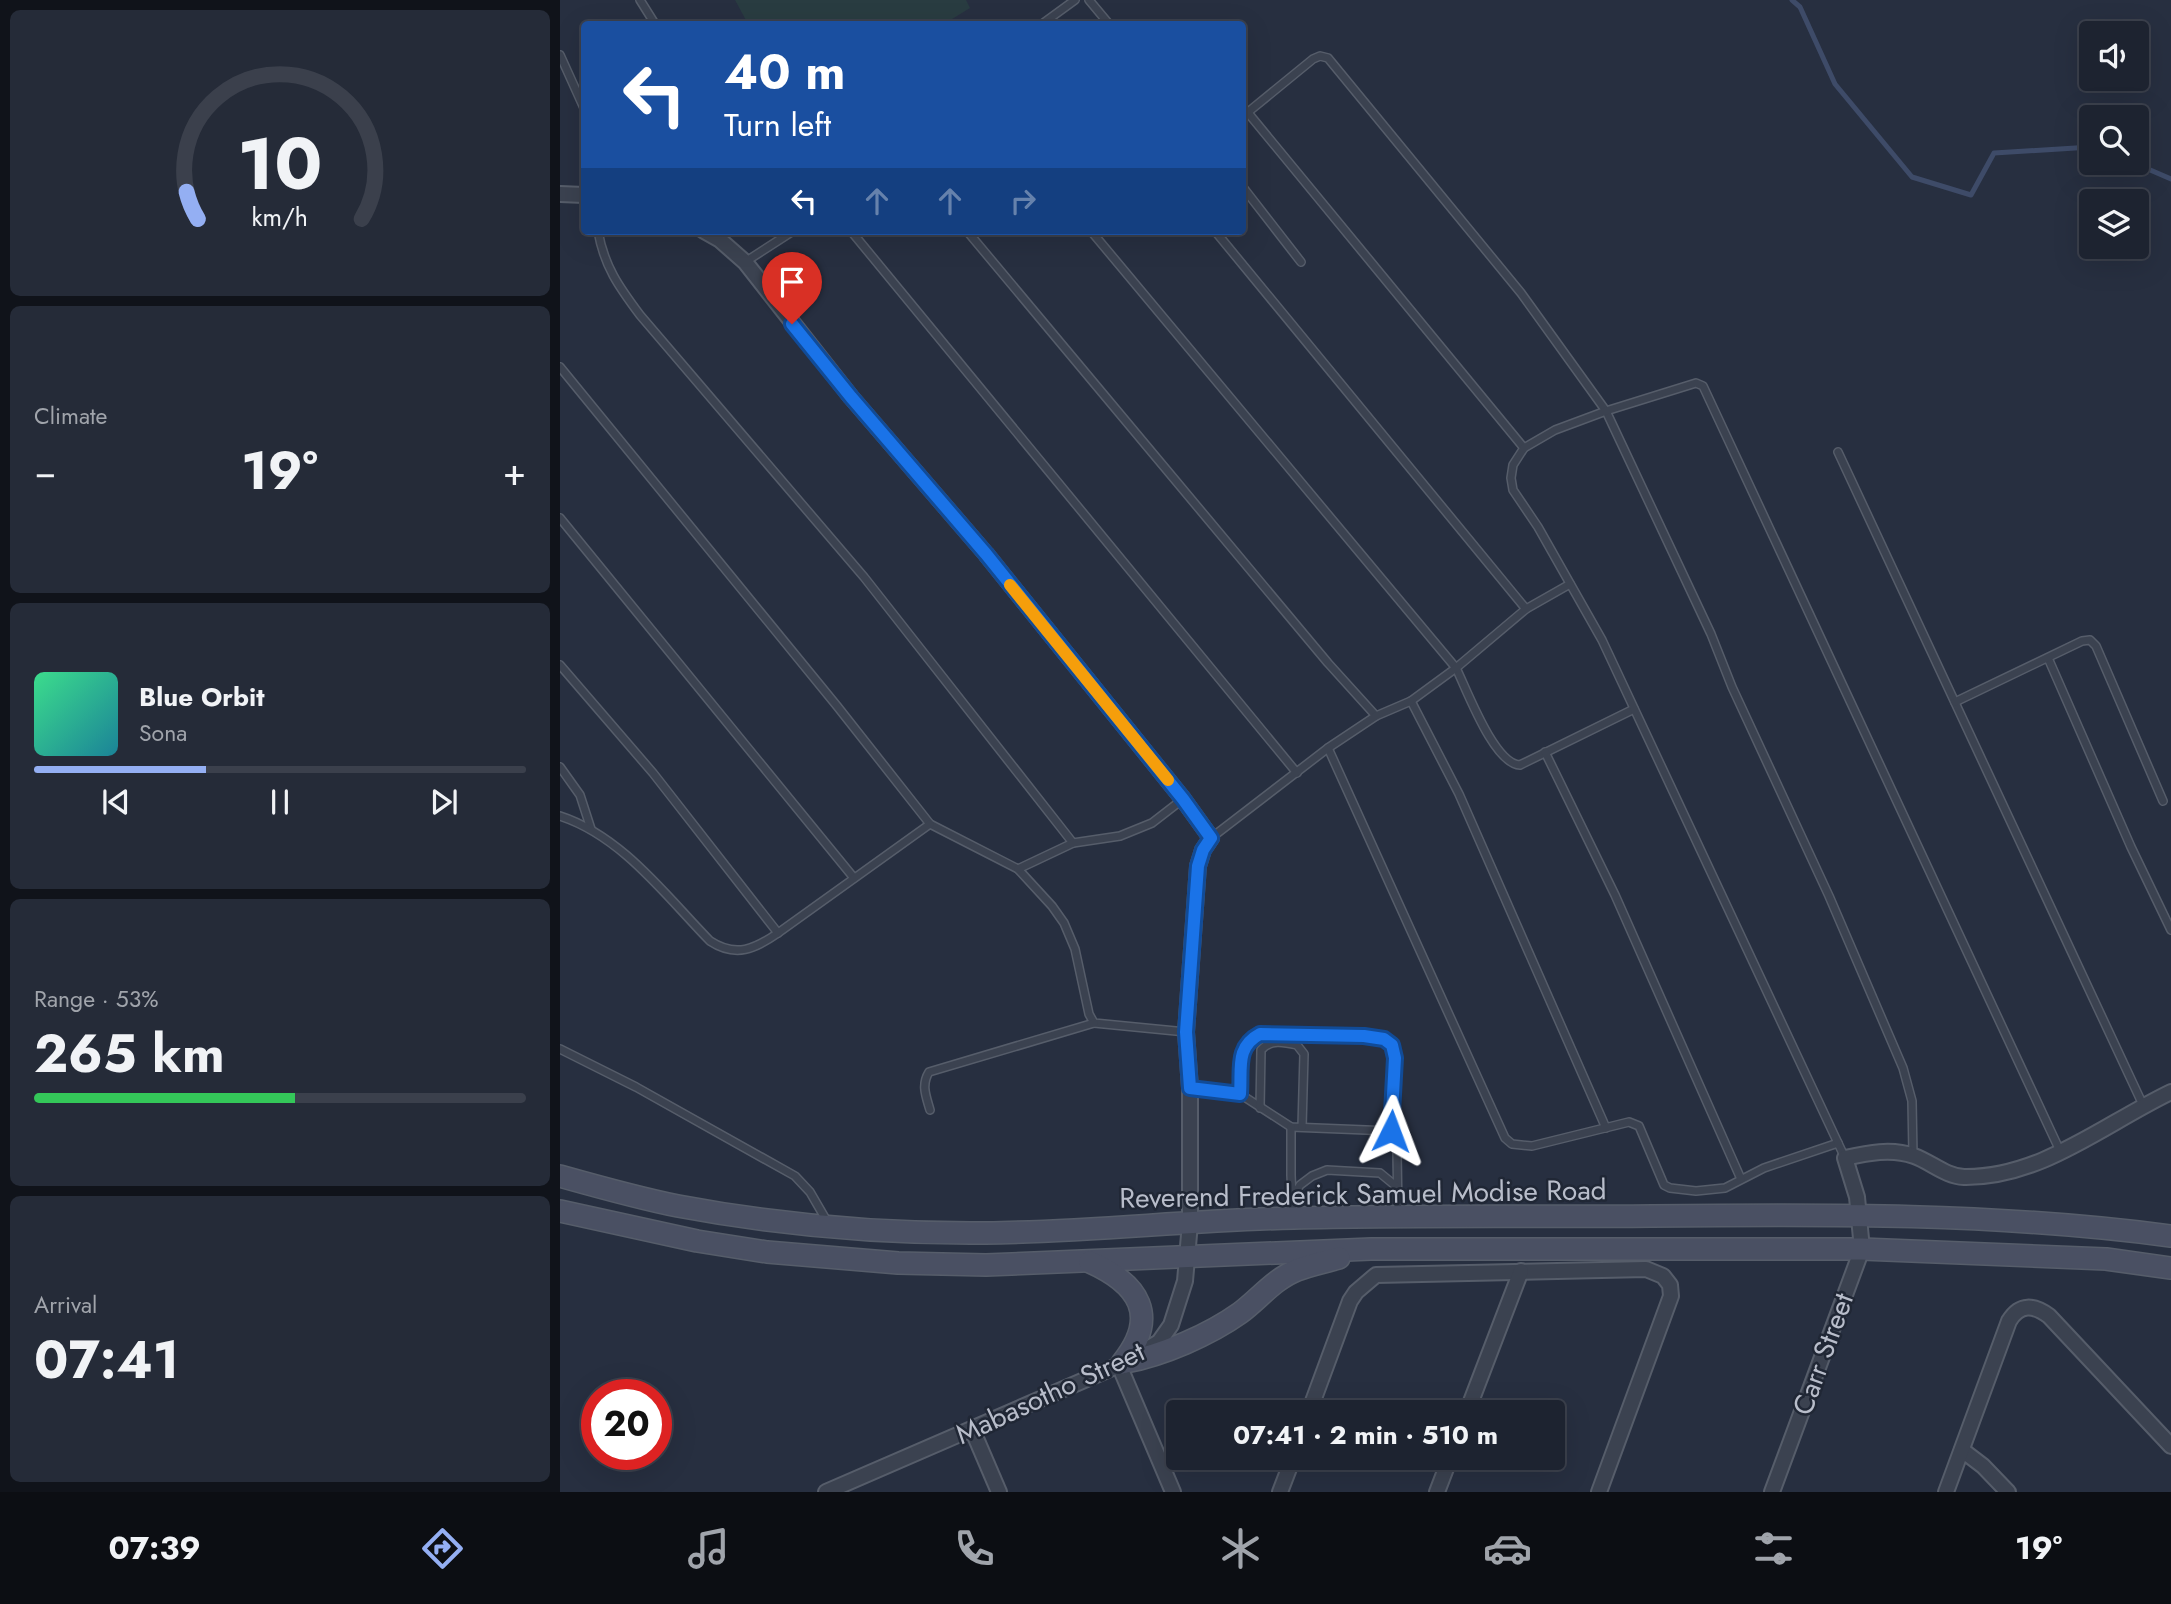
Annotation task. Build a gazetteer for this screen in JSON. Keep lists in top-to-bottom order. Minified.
{"streets":{"main road":["Reverend Frederick Samuel Modise Road"],"street":["Carr Street","Mabasotho Street"]},"crossings":[["Reverend Frederick Samuel Modise Road","Carr Street"],["Reverend Frederick Samuel Modise Road","Mabasotho Street"]],"page":{"turn":["40 m","Turn left"],"tile":["Climate",["Range · 53%","265 km"],["Arrival","07:41"]],"heat":["−","19°","+"],"song":["Blue Orbit","Sona"],"limit":"20","trip":"07:41 · 2 min · 510 m","tabs":["07:39","19°"],"gauge":["10","km/h"]}}
